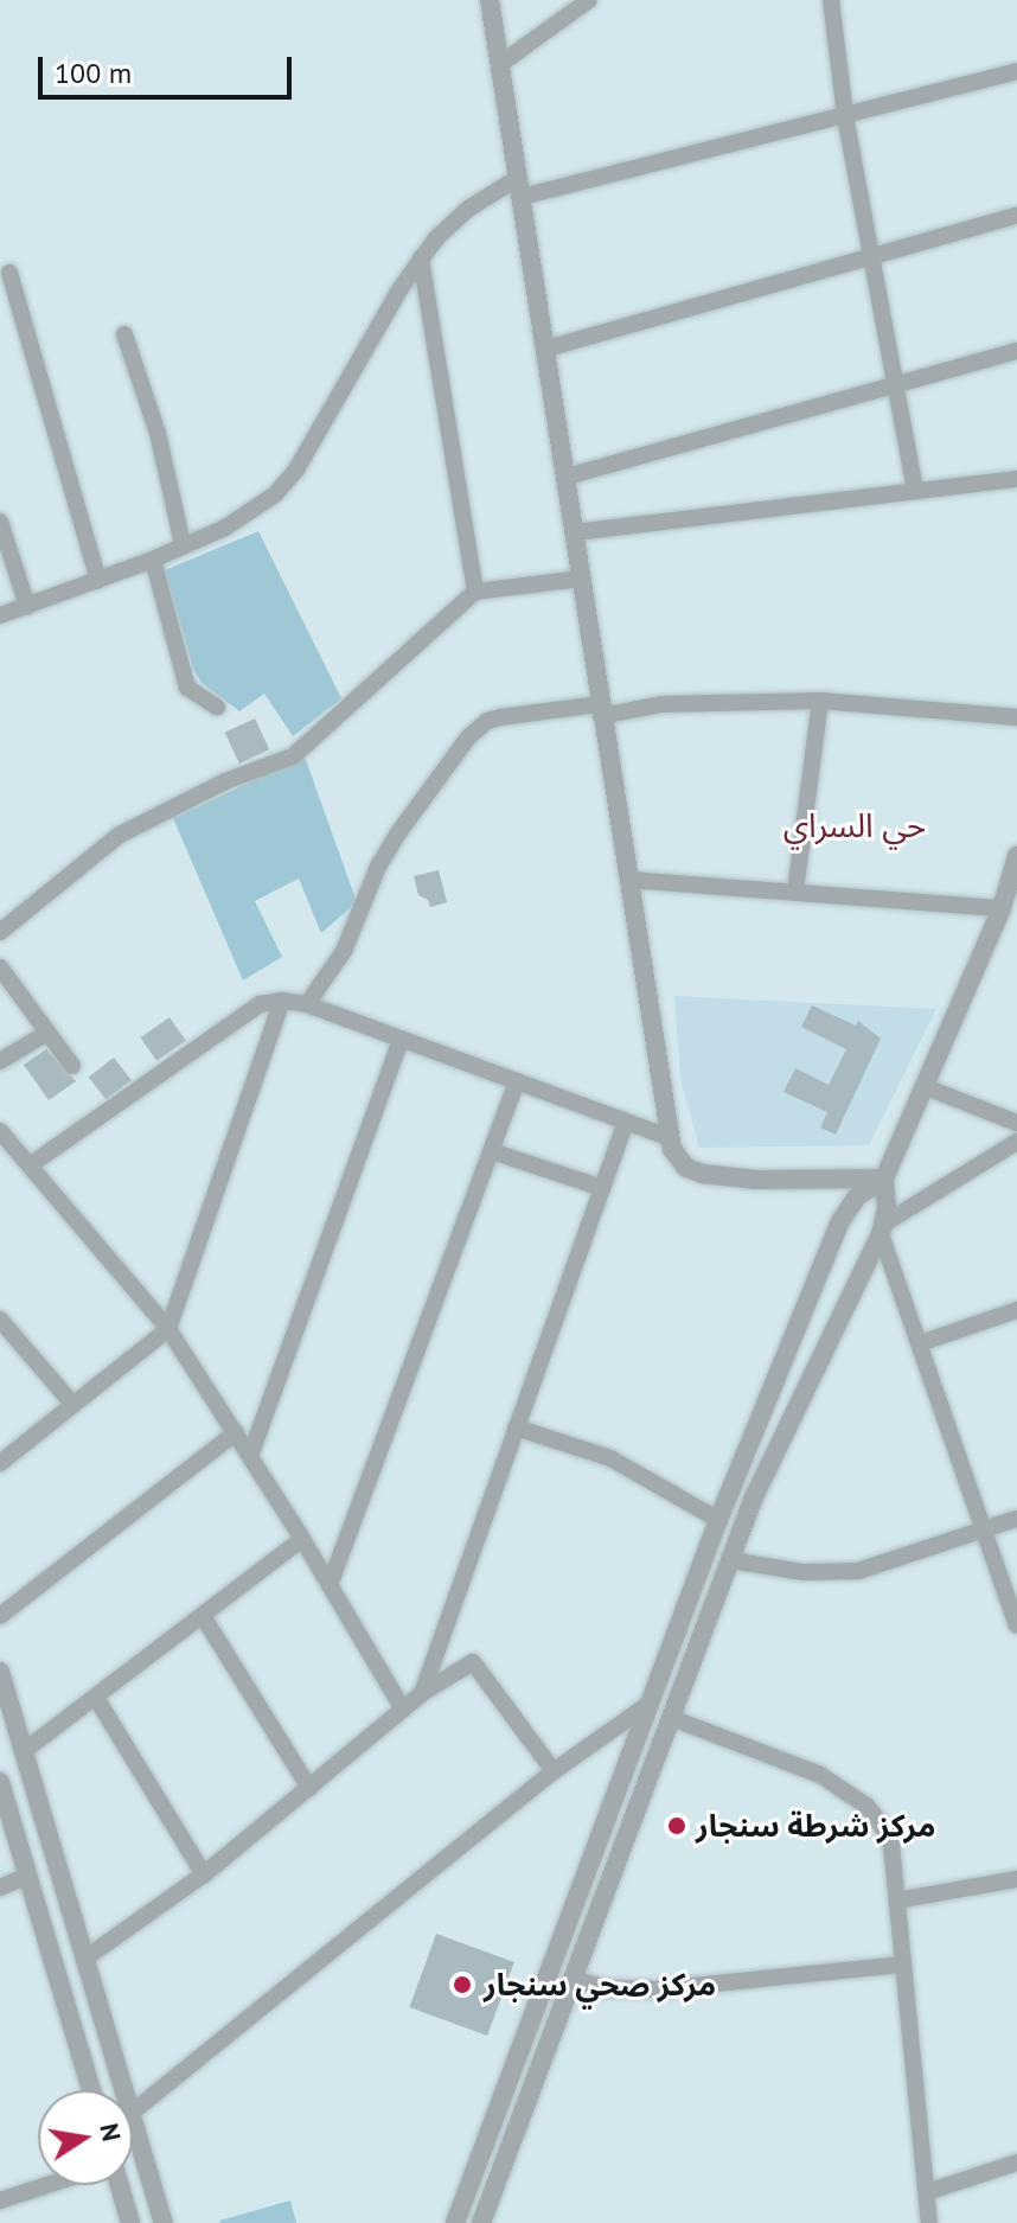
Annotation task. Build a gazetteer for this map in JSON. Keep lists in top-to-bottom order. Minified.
{"districts":["حي السراي"],"places":["مركز شرطة سنجار","مركز صحي سنجار"],"scale_bar":"100 m","north":"right"}
